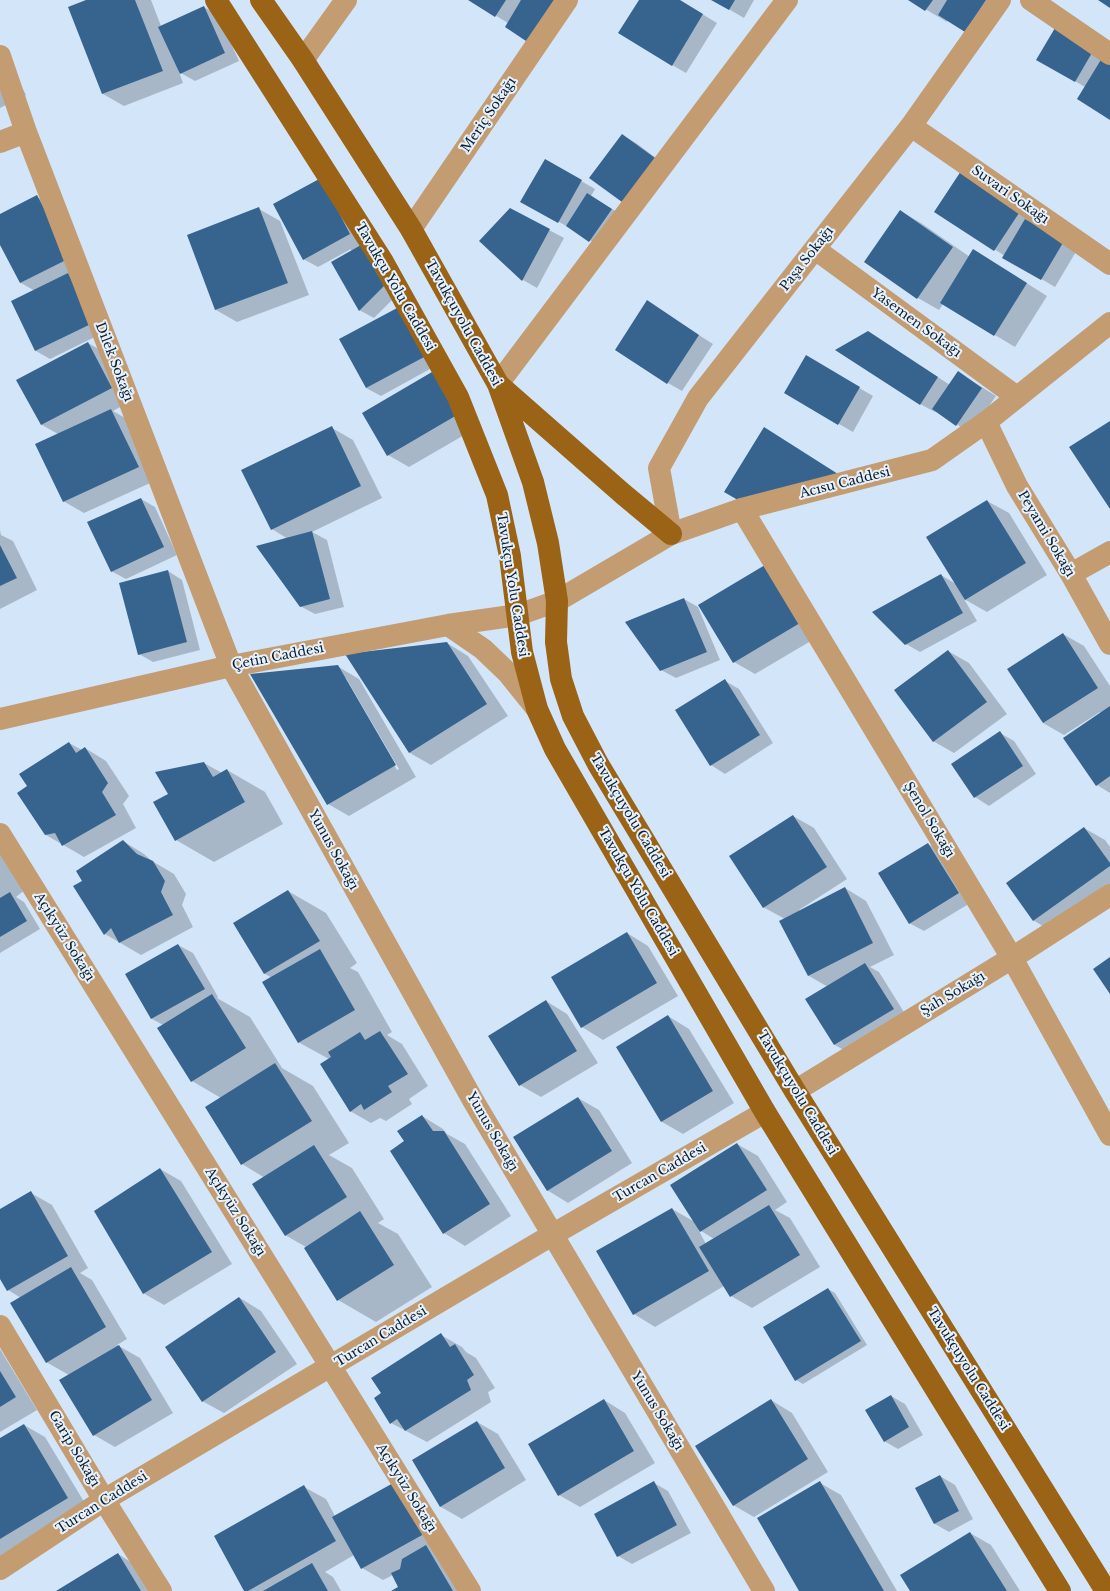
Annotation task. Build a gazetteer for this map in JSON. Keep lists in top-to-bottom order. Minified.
{"streets":{"main road":["Tavukçu Yolu Caddesi","Tavukçuyolu Caddesi"],"street":["Meriç Sokağı","Suvari Sokağı","Paşa Sokağı","Yasemen Sokağı","Dilek Sokağı","Acısu Caddesi","Peyami Sokağı","Çetin Caddesi","Şenol Sokağı","Yunus Sokağı","Açıkyüz Sokağı","Şah Sokağı","Turcan Caddesi","Garip Sokağı"]},"crossings":[["Meriç Sokağı","Tavukçuyolu Caddesi"],["Suvari Sokağı","Paşa Sokağı"],["Paşa Sokağı","Yasemen Sokağı"],["Paşa Sokağı","Acısu Caddesi"],["Tavukçu Yolu Caddesi","Çetin Caddesi"],["Tavukçu Yolu Caddesi","Turcan Caddesi"],["Tavukçuyolu Caddesi","Acısu Caddesi"],["Tavukçuyolu Caddesi","Çetin Caddesi"],["Tavukçuyolu Caddesi","Şah Sokağı"],["Yasemen Sokağı","Acısu Caddesi"],["Dilek Sokağı","Çetin Caddesi"],["Dilek Sokağı","Yunus Sokağı"],["Acısu Caddesi","Peyami Sokağı"],["Acısu Caddesi","Çetin Caddesi"],["Acısu Caddesi","Şenol Sokağı"],["Çetin Caddesi","Yunus Sokağı"],["Şenol Sokağı","Şah Sokağı"],["Yunus Sokağı","Turcan Caddesi"],["Açıkyüz Sokağı","Turcan Caddesi"],["Turcan Caddesi","Garip Sokağı"]]}
